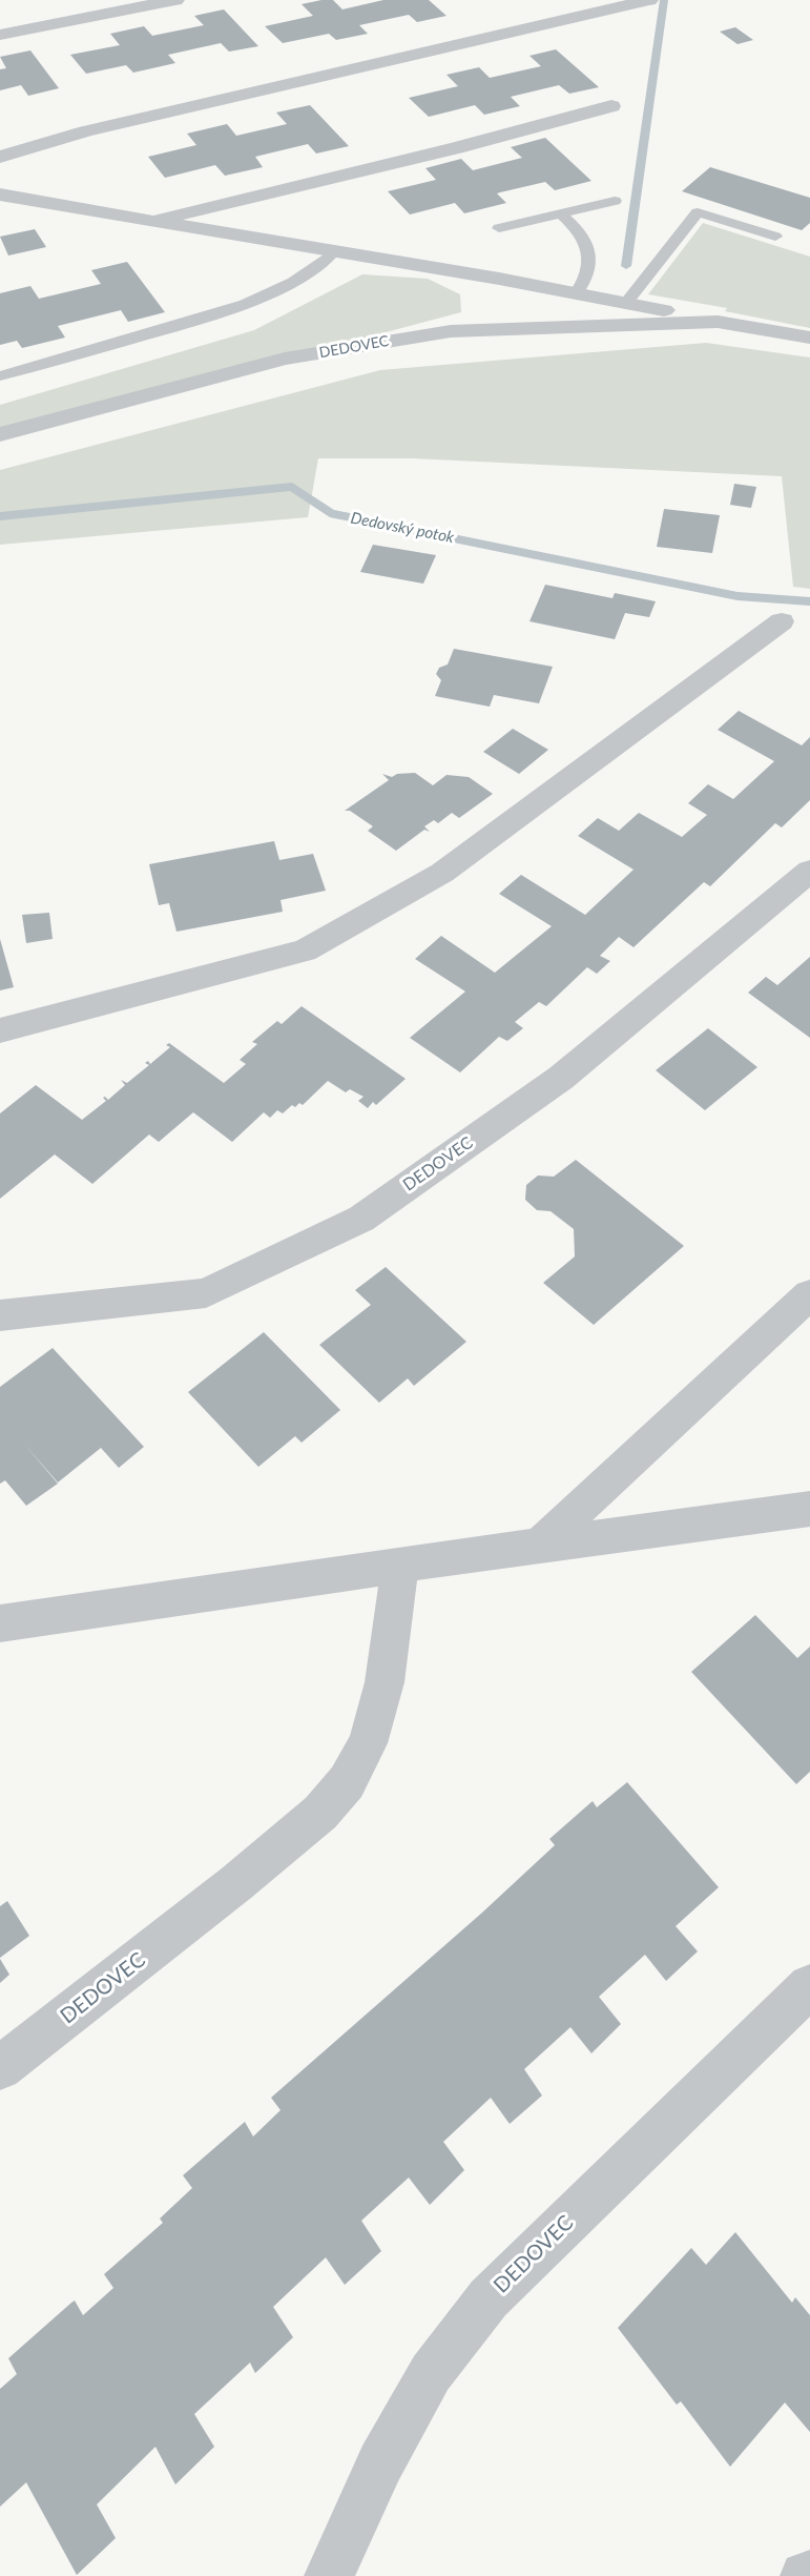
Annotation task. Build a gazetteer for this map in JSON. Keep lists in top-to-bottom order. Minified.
{"streets":{"street":["DEDOVEC"]},"water":["Dedovský potok"]}
